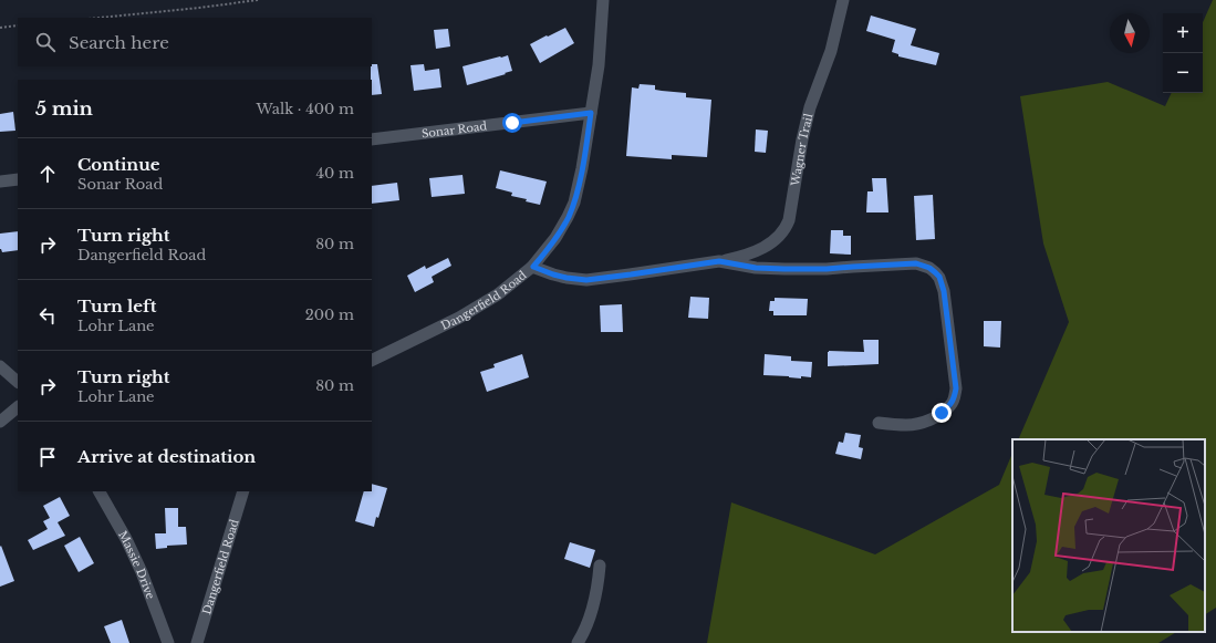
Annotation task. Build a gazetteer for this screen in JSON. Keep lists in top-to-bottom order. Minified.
{"streets":{"street":["Sonar Road","Wagner Trail","Dangerfield Road","Massie Drive"]},"crossings":[["Sonar Road","Dangerfield Road"]],"north":"bottom","page":{"map_buttons":["+","−"],"search":"Search here","heading":["5 min","Walk · 400 m"],"list":[["Continue","Sonar Road","40 m"],["Turn right","Dangerfield Road","80 m"],["Turn left","Lohr Lane","200 m"],["Turn right","Lohr Lane","80 m"],"Arrive at destination"]}}
